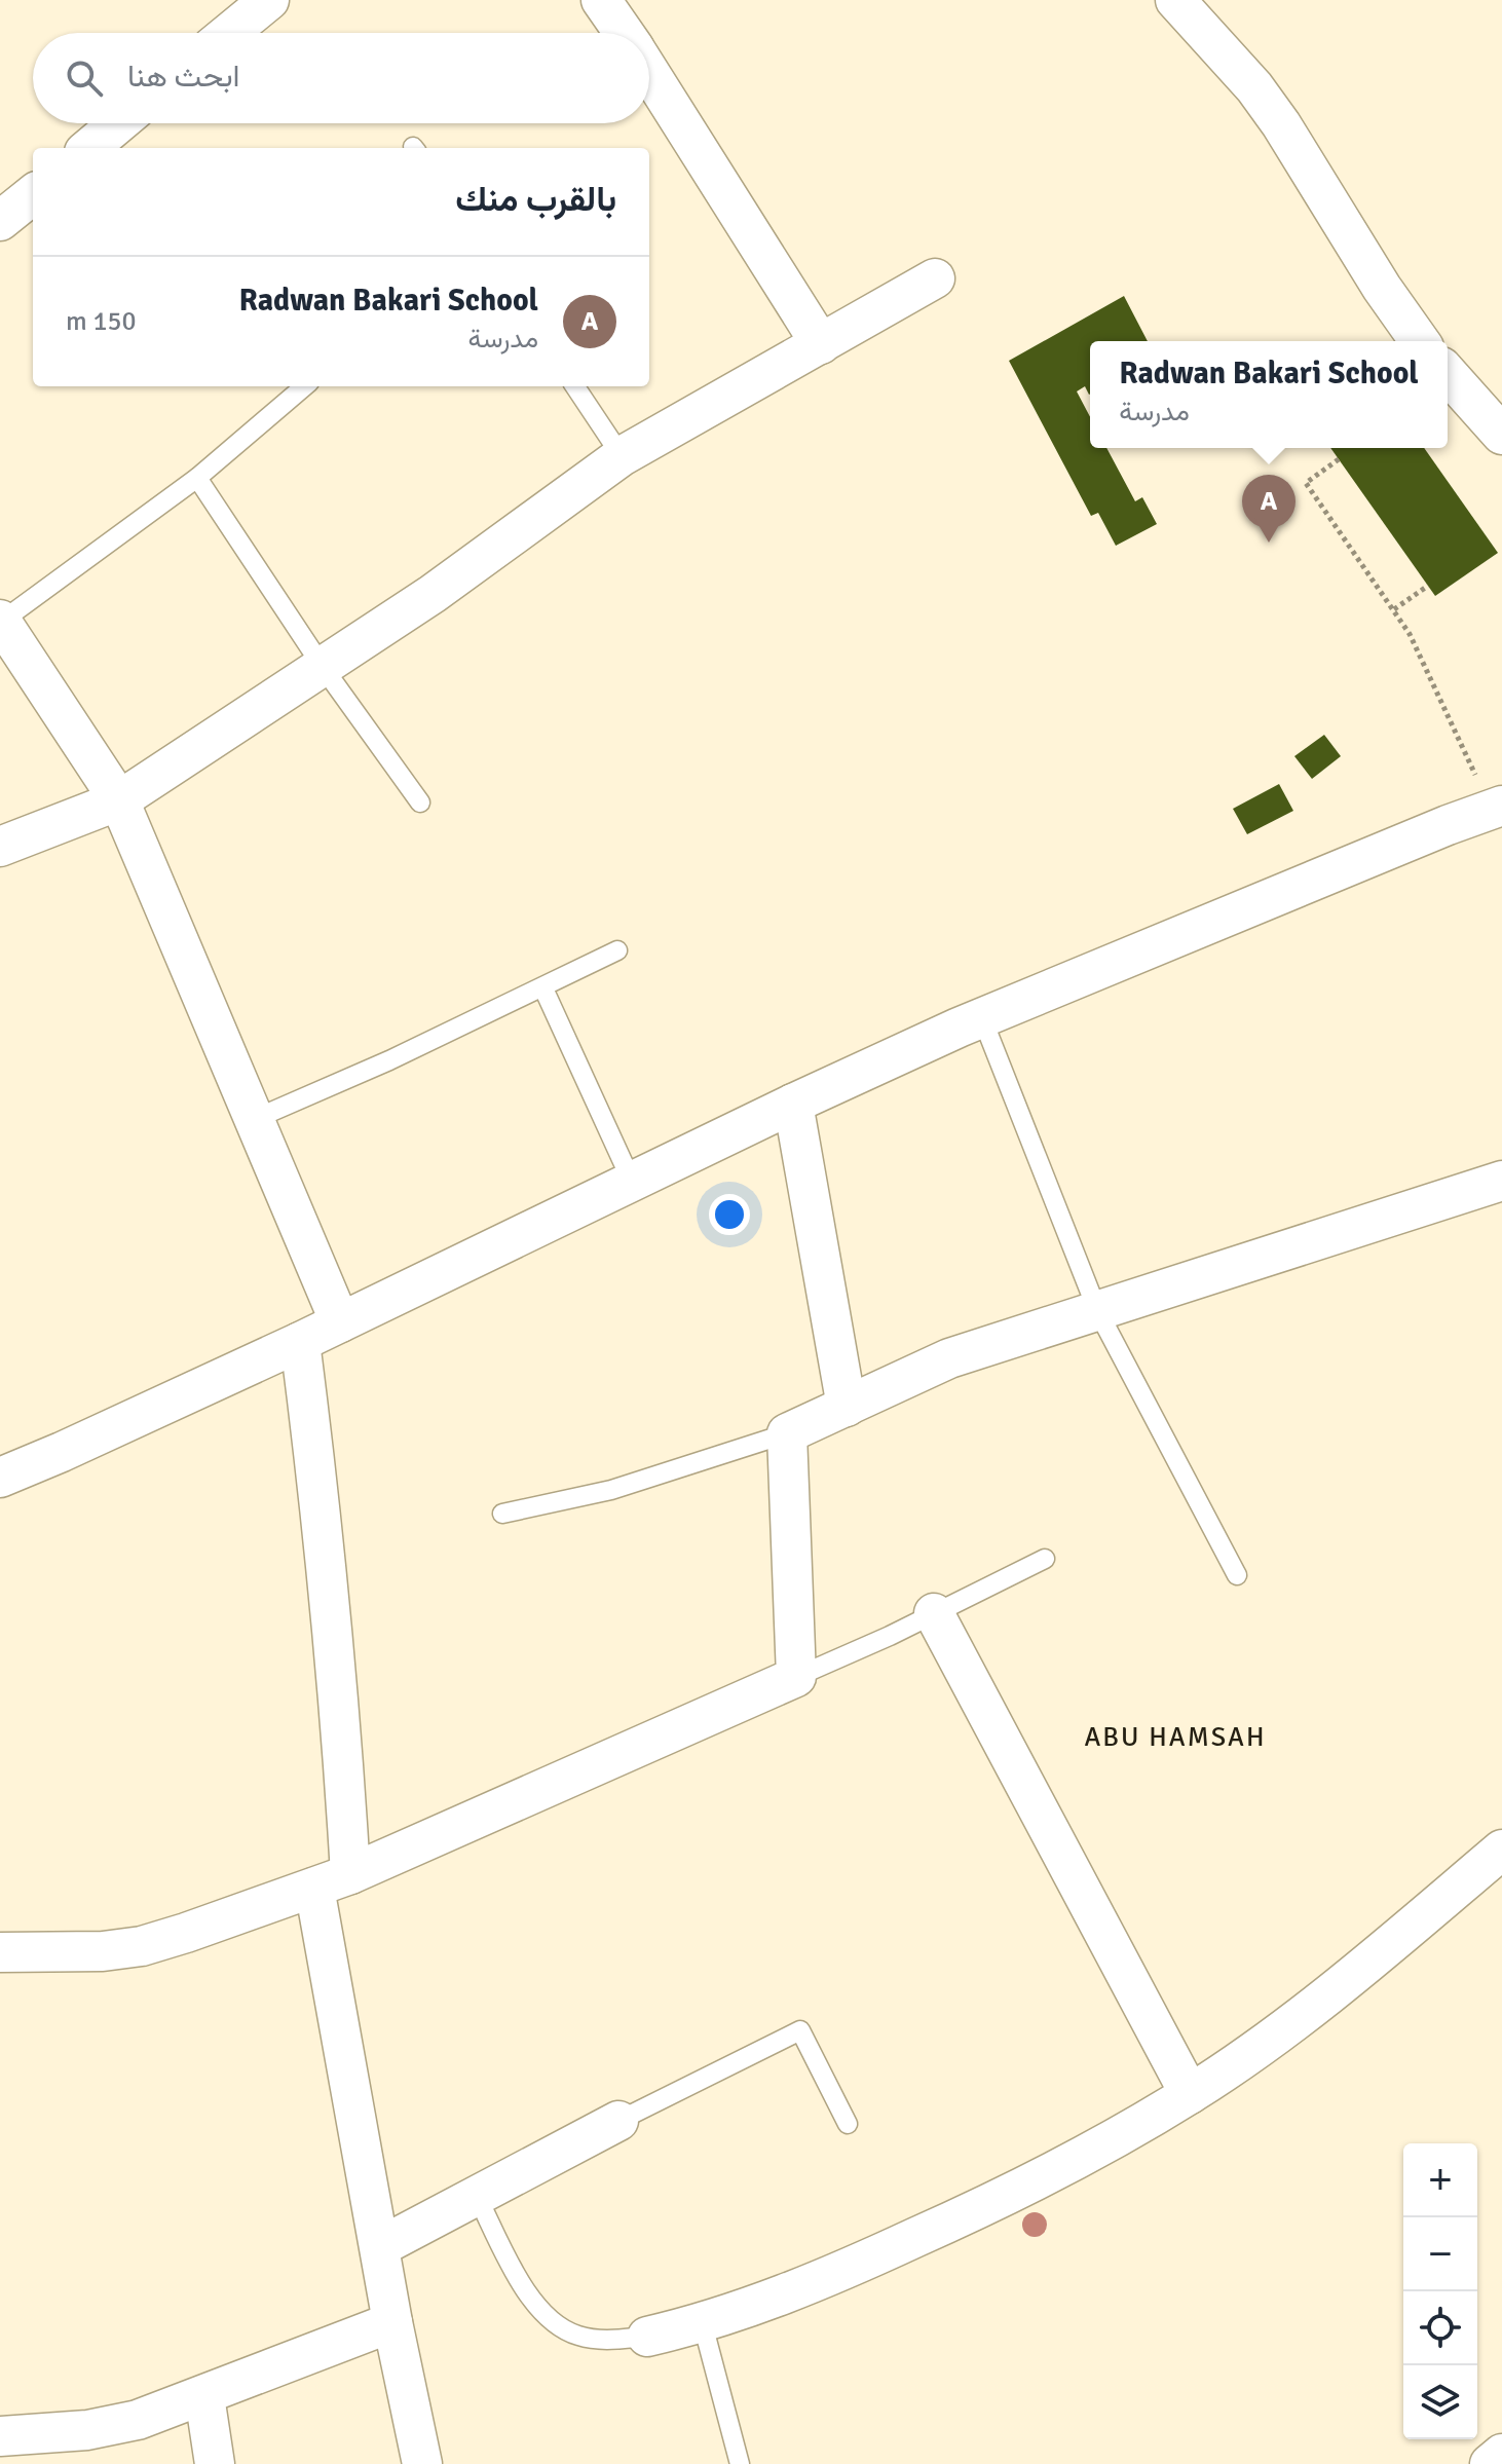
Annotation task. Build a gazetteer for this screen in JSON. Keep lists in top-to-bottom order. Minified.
{"districts":["ABU HAMSAH"],"page":{"search":"ابحث هنا","heading":"بالقرب منك","list":[{"mark":"A","name":"Radwan Bakari School","note":"مدرسة","value":"150 m"}],"popup":["Radwan Bakari School","مدرسة"],"pins":"A","map_buttons":["+","−"]}}
